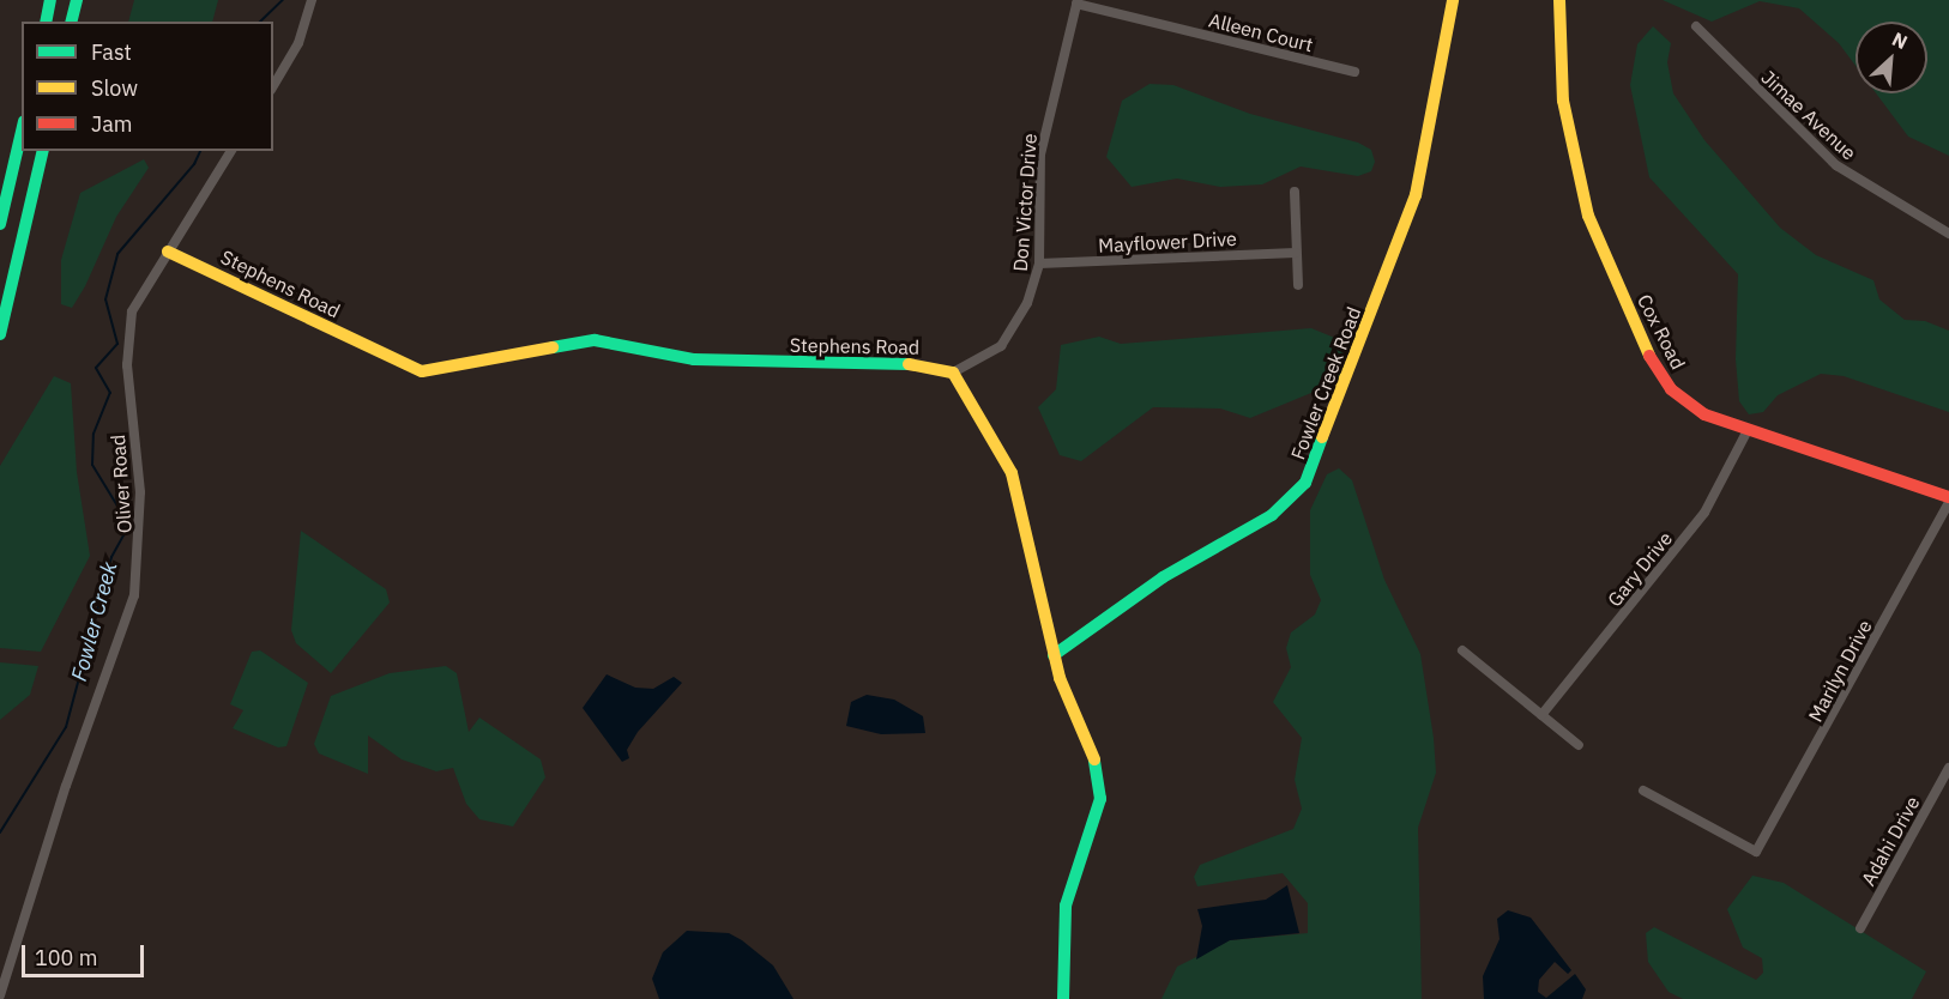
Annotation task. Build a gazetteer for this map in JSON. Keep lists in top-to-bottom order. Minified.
{"streets":{"street":["Alleen Court","Jimae Avenue","Don Victor Drive","Mayflower Drive","Stephens Road","Cox Road","Fowler Creek Road","Oliver Road","Gary Drive","Marilyn Drive","Adahi Drive"]},"crossings":[["Alleen Court","Don Victor Drive"],["Don Victor Drive","Mayflower Drive"],["Don Victor Drive","Stephens Road"],["Stephens Road","Oliver Road"],["Cox Road","Gary Drive"],["Cox Road","Marilyn Drive"]],"water":["Fowler Creek"],"legend":["Fast","Slow","Jam"],"scale_bar":"100 m","north":"top right"}
